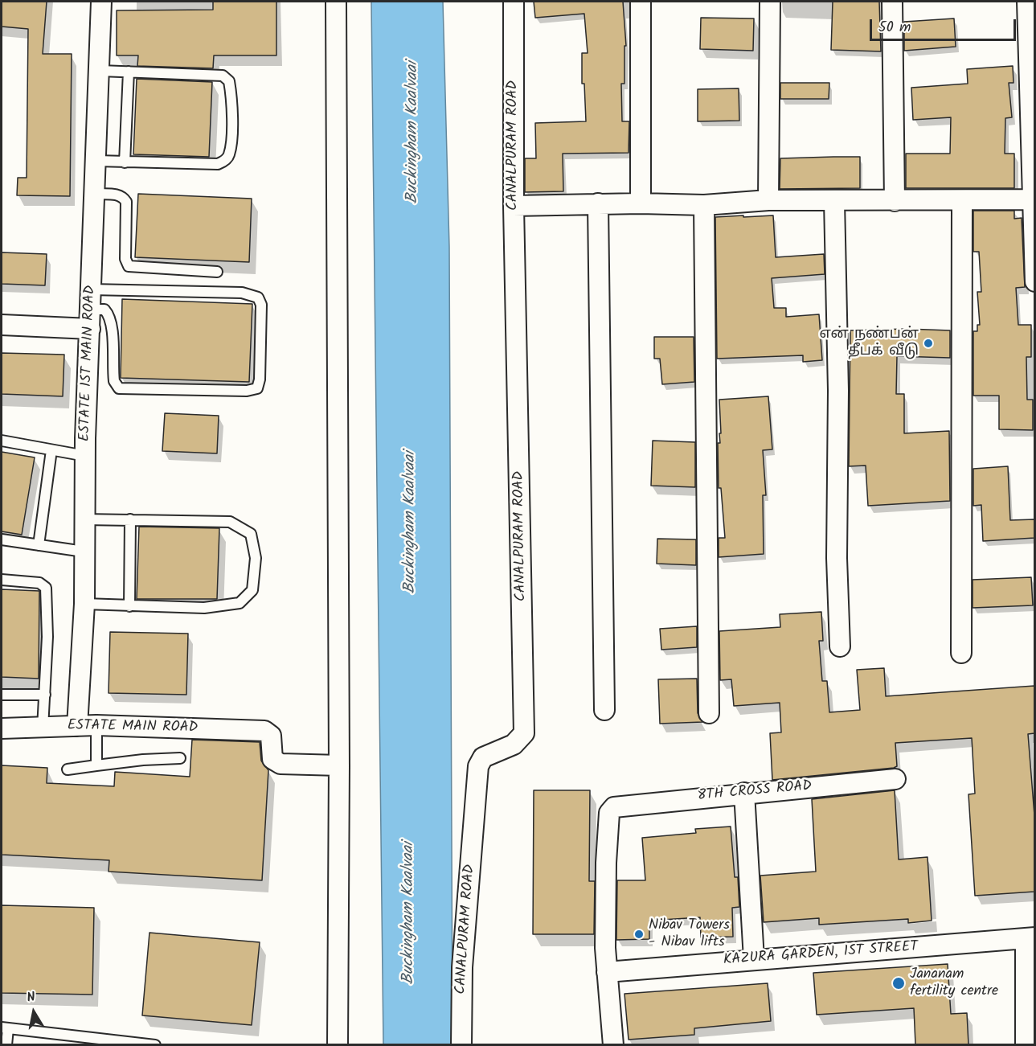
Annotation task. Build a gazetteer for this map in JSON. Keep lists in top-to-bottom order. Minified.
{"streets":{"street":["CANALPURAM ROAD","ESTATE 1ST MAIN ROAD","ESTATE MAIN ROAD","8TH CROSS ROAD","KAZURA GARDEN, 1ST STREET"]},"crossings":[["ESTATE 1ST MAIN ROAD","ESTATE MAIN ROAD"],["8TH CROSS ROAD","KAZURA GARDEN, 1ST STREET"]],"water":["Buckingham Kaalvaai"],"places":["என் நண்பன் தீபக் வீடு","Nibav Towers - Nibav lifts","Jananam fertility centre"],"scale_bar":"50 m","north":"top"}
